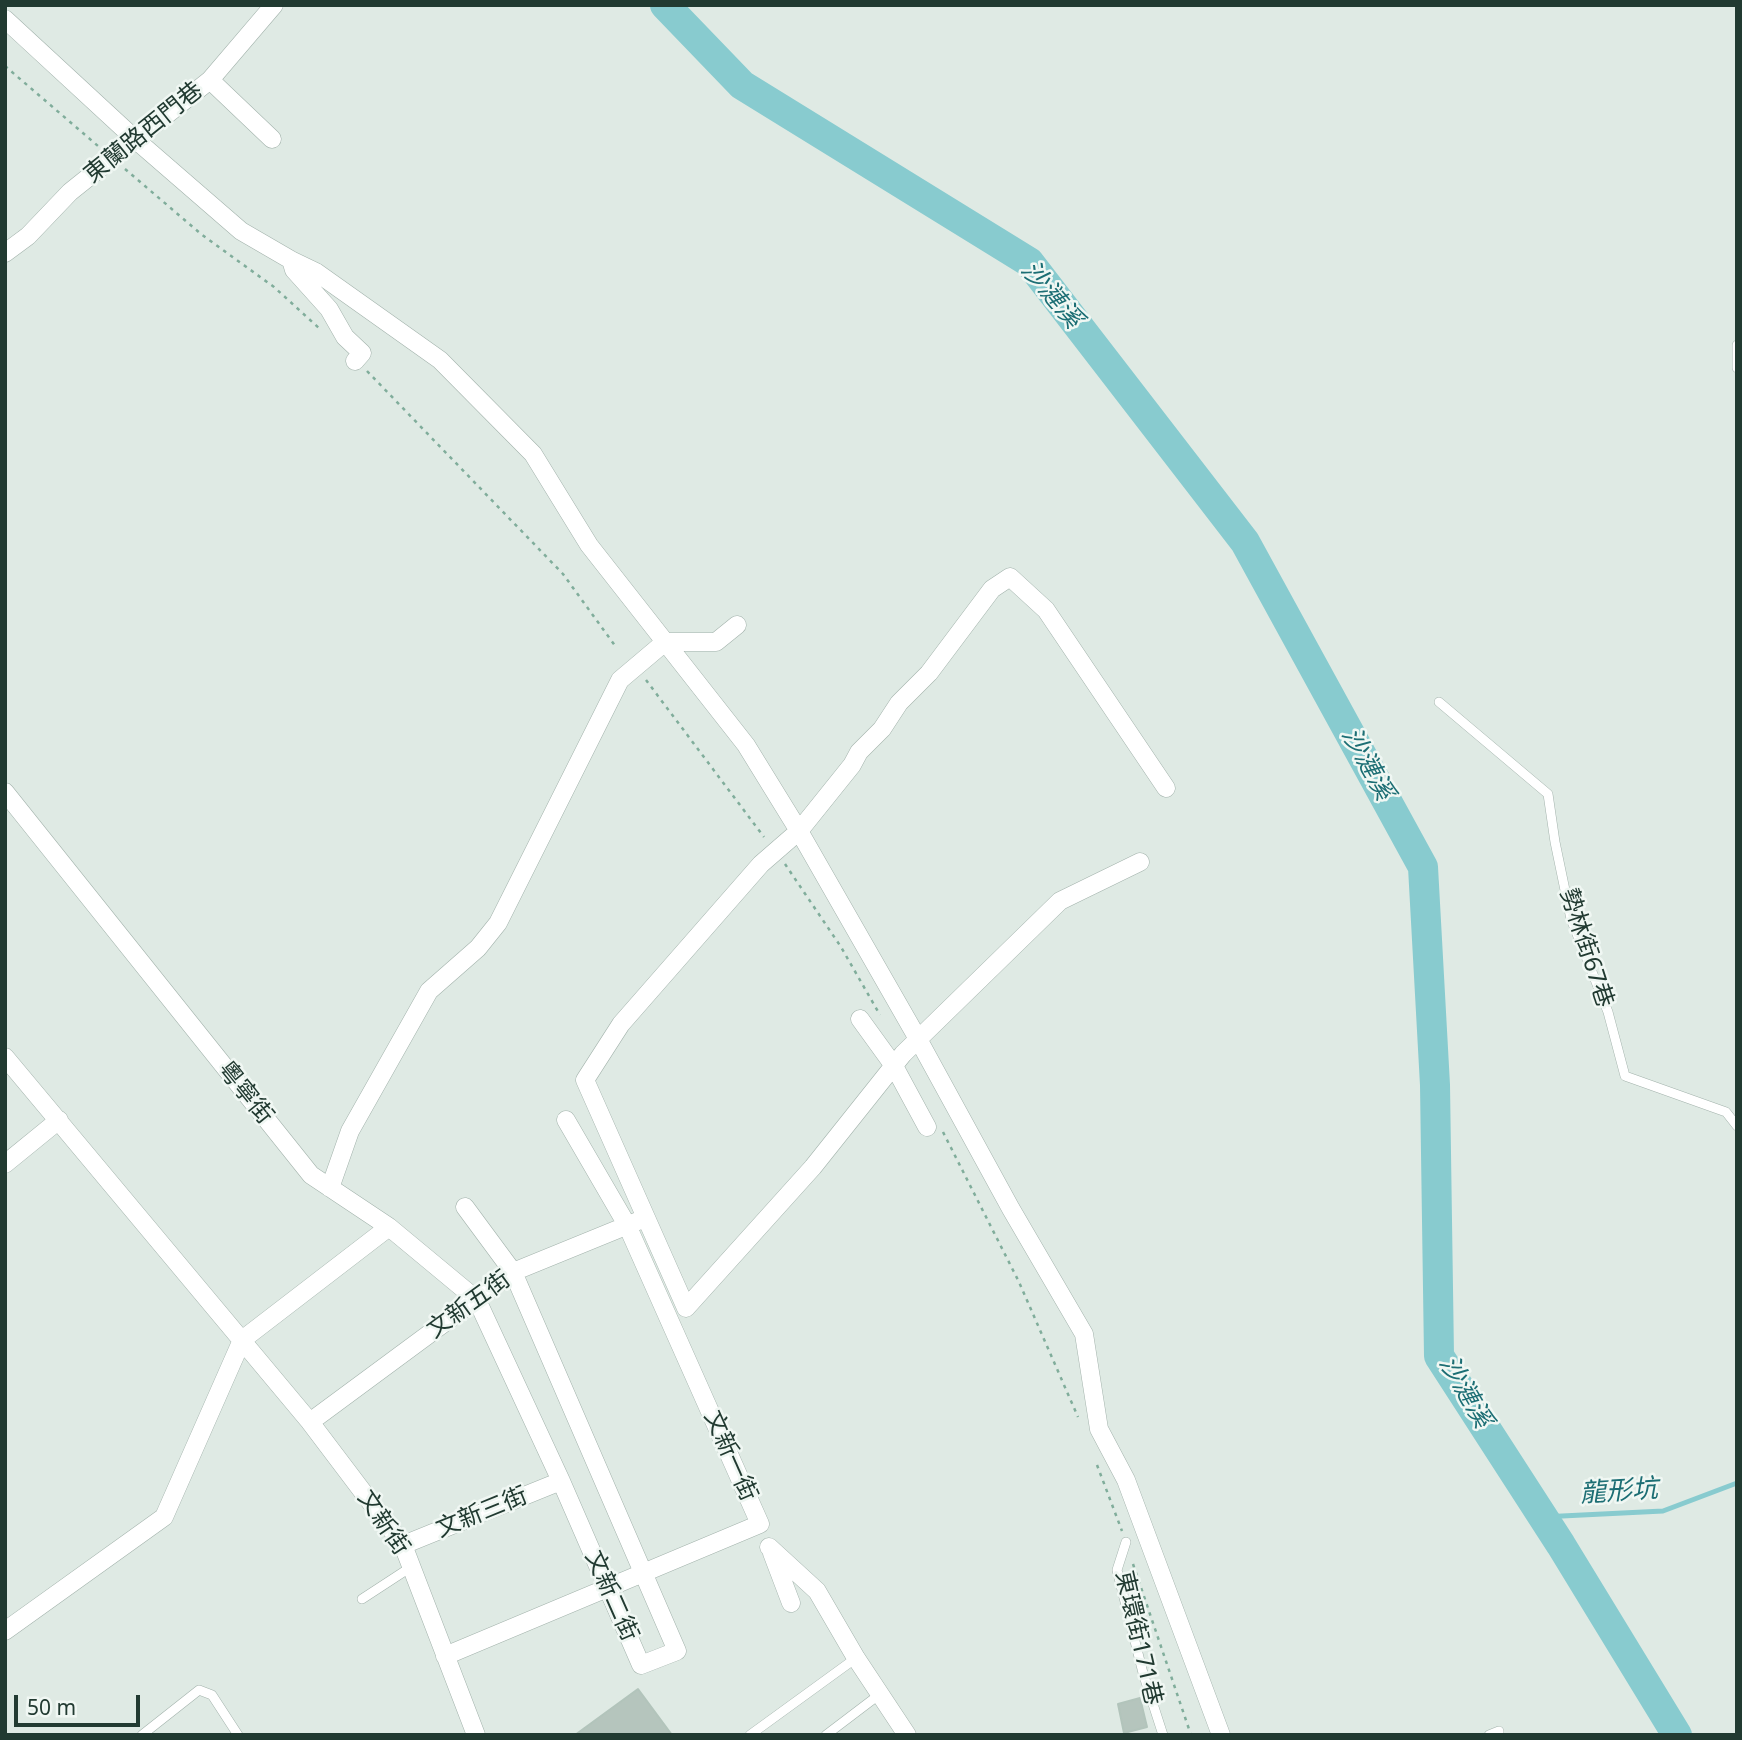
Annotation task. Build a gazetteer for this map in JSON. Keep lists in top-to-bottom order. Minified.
{"streets":{"street":["東蘭路西門巷","粵寧街","文新五街","文新一街","文新三街","文新街","文新二街"],"lane":["勢林街67巷","東環街171巷"]},"crossings":[["粵寧街","文新二街"],["文新五街","文新一街"],["文新五街","文新街"],["文新五街","文新二街"],["文新一街","文新街"],["文新一街","文新二街"],["文新三街","文新街"],["文新三街","文新二街"]],"water":["沙漣溪","龍形坑"],"scale_bar":"50 m"}
